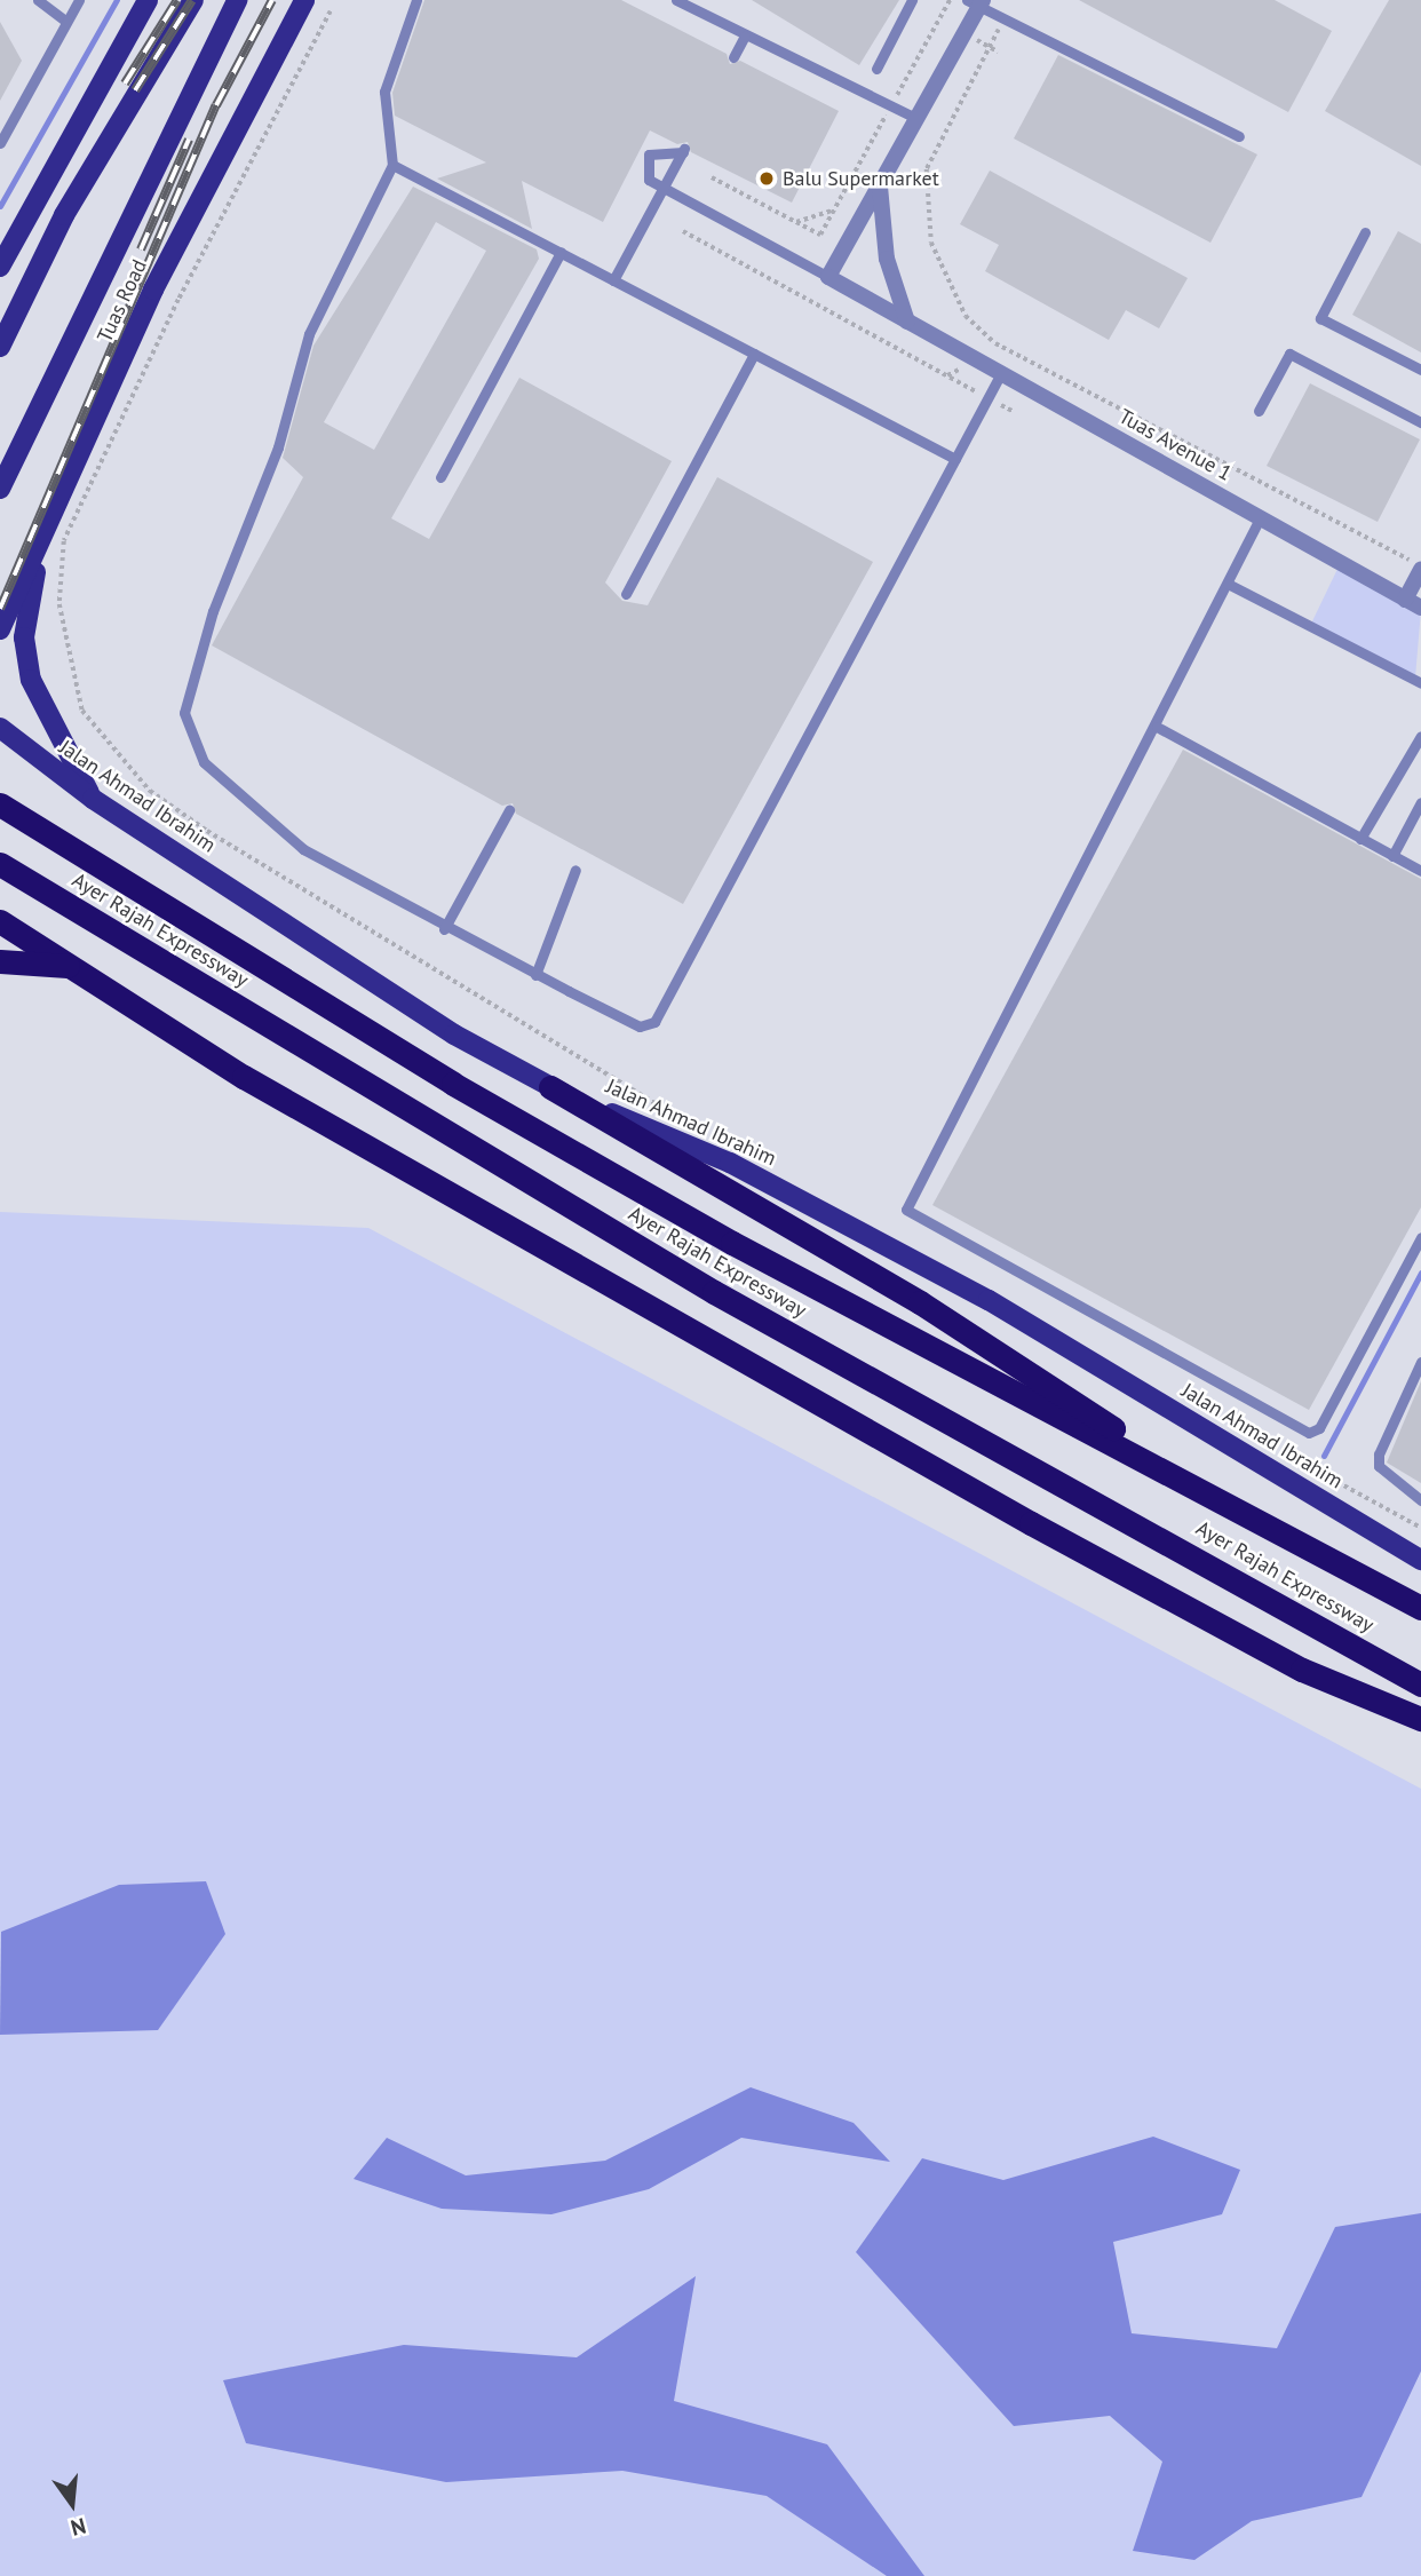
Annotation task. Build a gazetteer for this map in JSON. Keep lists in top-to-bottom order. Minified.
{"streets":{"highway":["Ayer Rajah Expressway"],"main road":["Tuas Road","Jalan Ahmad Ibrahim"],"street":["Tuas Avenue 1"]},"places":["Balu Supermarket"],"north":"bottom"}
